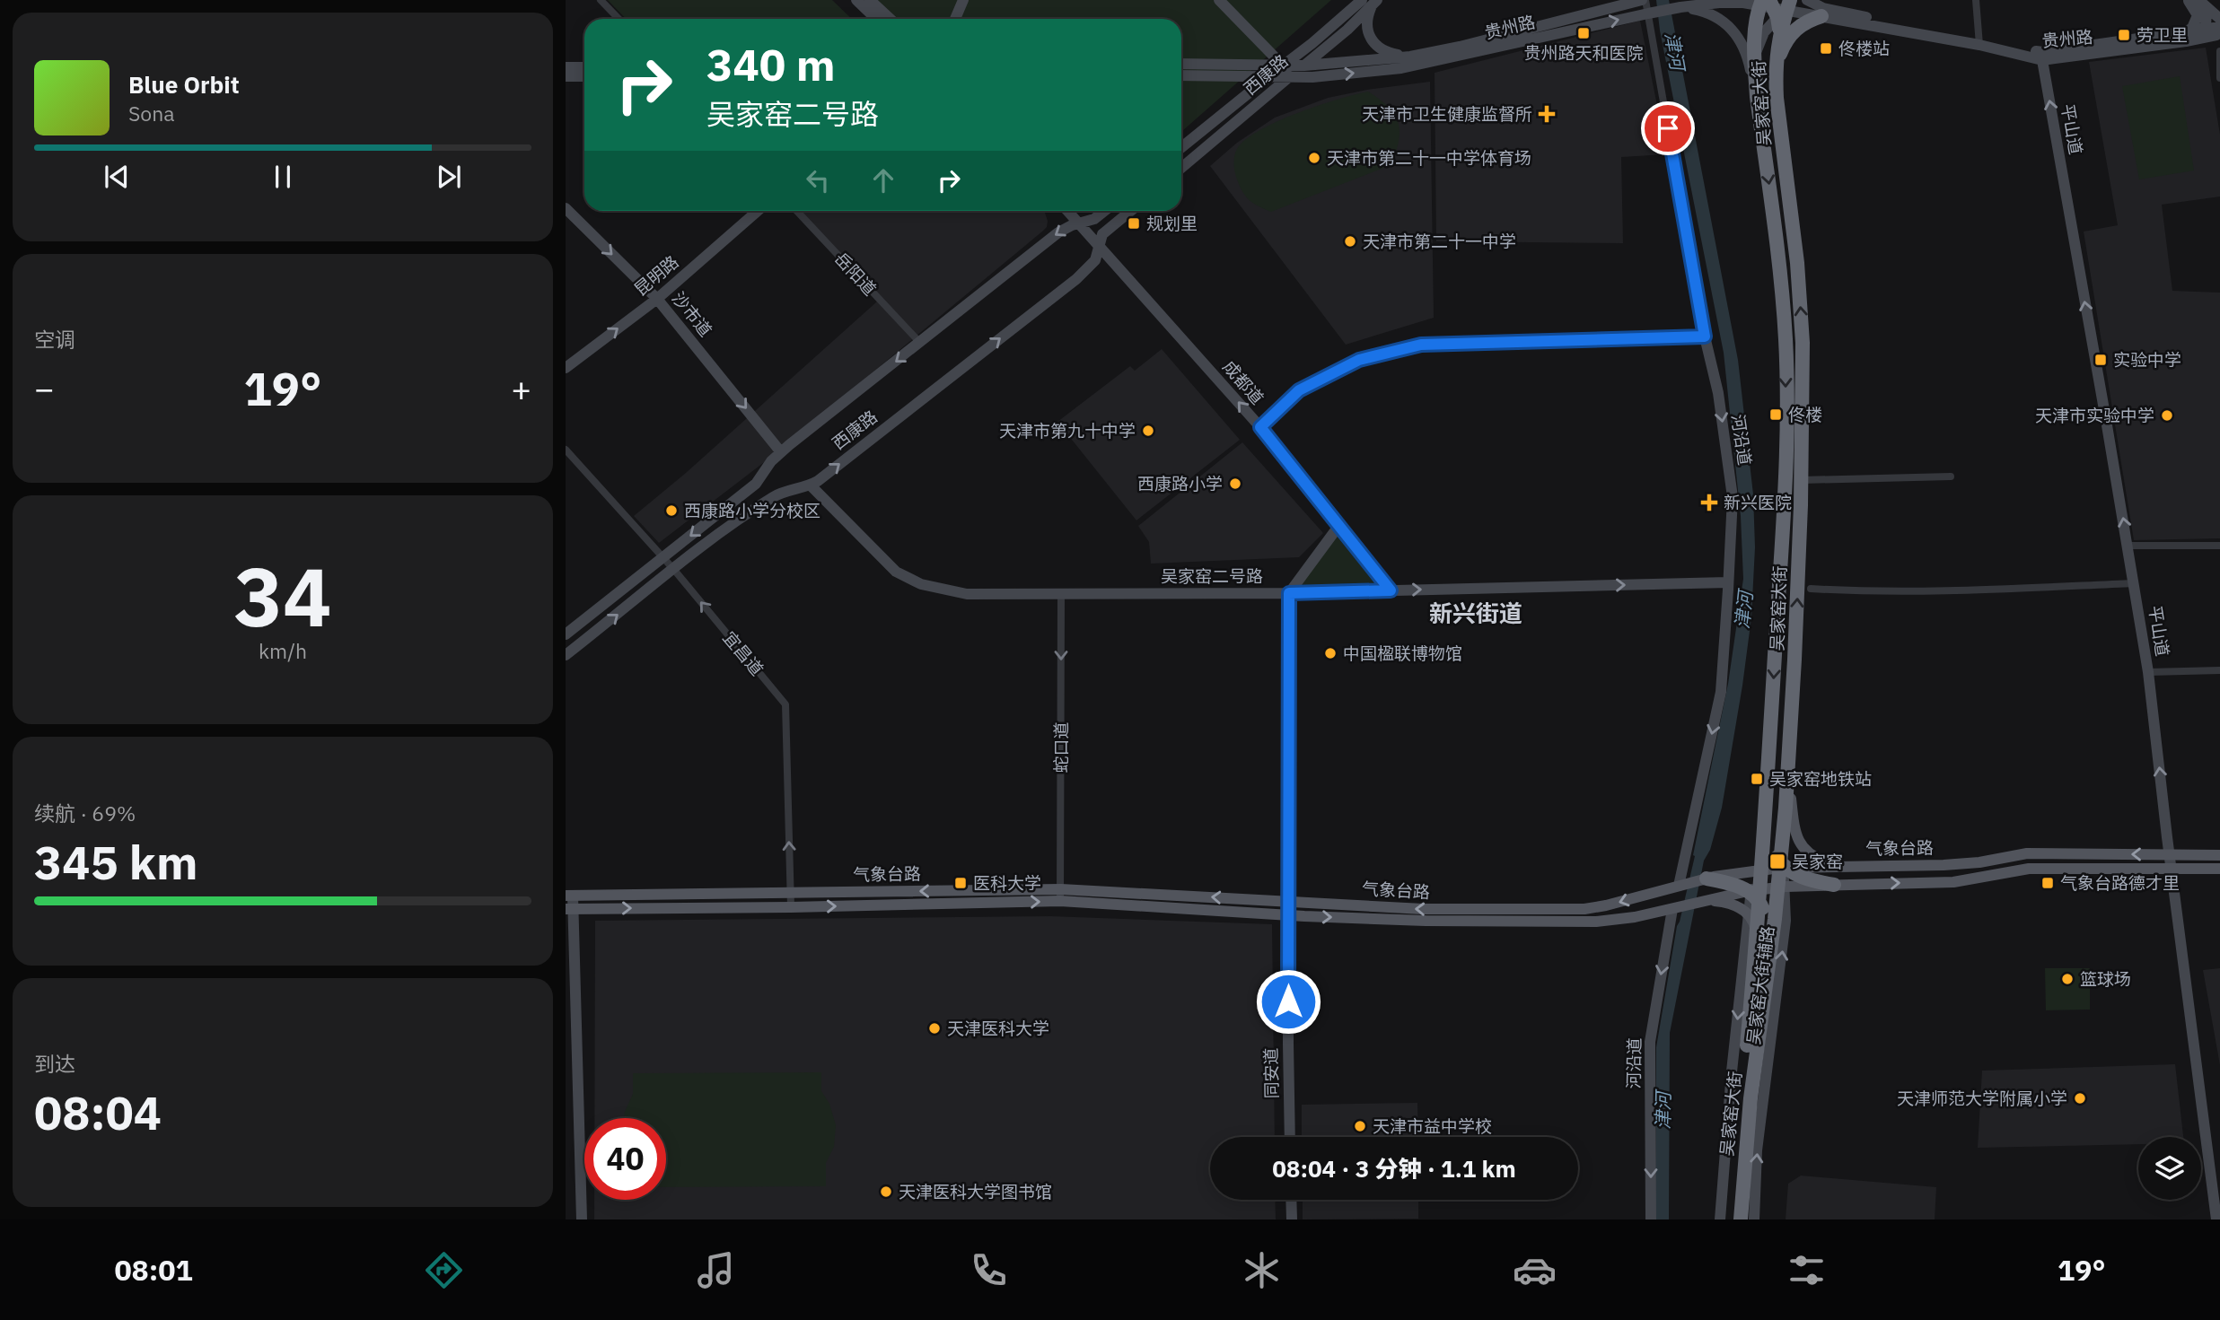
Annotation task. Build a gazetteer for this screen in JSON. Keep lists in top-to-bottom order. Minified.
{"streets":{"highway":["吴家窑大街"],"main road":["气象台路"],"street":["贵州路","西康路","平山道","岳阳道","昆明路","沙市道","成都道","河沿道","吴家窑二号路","宜昌道","蛇口道","吴家窑大街辅路","同安道"]},"crossings":[["贵州路","西康路"],["贵州路","吴家窑大街"],["贵州路","平山道"],["贵州路","河沿道"],["西康路","岳阳道"],["西康路","沙市道"],["西康路","成都道"],["西康路","吴家窑二号路"],["西康路","宜昌道"],["吴家窑大街","气象台路"],["吴家窑大街","吴家窑大街辅路"],["平山道","气象台路"],["昆明路","沙市道"],["成都道","吴家窑二号路"],["河沿道","吴家窑二号路"],["河沿道","气象台路"],["吴家窑二号路","蛇口道"],["吴家窑二号路","同安道"],["宜昌道","气象台路"],["蛇口道","气象台路"],["气象台路","吴家窑大街辅路"],["气象台路","同安道"]],"one_way":["平山道","昆明路","沙市道","成都道","河沿道","吴家窑二号路","宜昌道","蛇口道"],"districts":["新兴街道"],"water":["津河"],"places":{"transit":["贵州路天和医院","劳卫里","佟楼站","规划里","实验中学","佟楼","吴家窑地铁站","吴家窑","医科大学","气象台路德才里"],"health":["天津市卫生健康监督所","新兴医院"],"other":["天津市第二十一中学体育场","天津市第二十一中学","天津市实验中学","天津市第九十中学","西康路小学","西康路小学分校区","中国楹联博物馆","篮球场","天津医科大学","天津师范大学附属小学","天津市益中学校","天津医科大学图书馆"]},"page":{"turn":["340 m","吴家窑二号路"],"song":["Blue Orbit","Sona"],"tile":["空调",["34","km/h"],["续航 · 69%","345 km"],["到达","08:04"]],"heat":["−","19°","+"],"limit":"40","trip":"08:04 · 3 分钟 · 1.1 km","tabs":["08:01","19°"]}}
